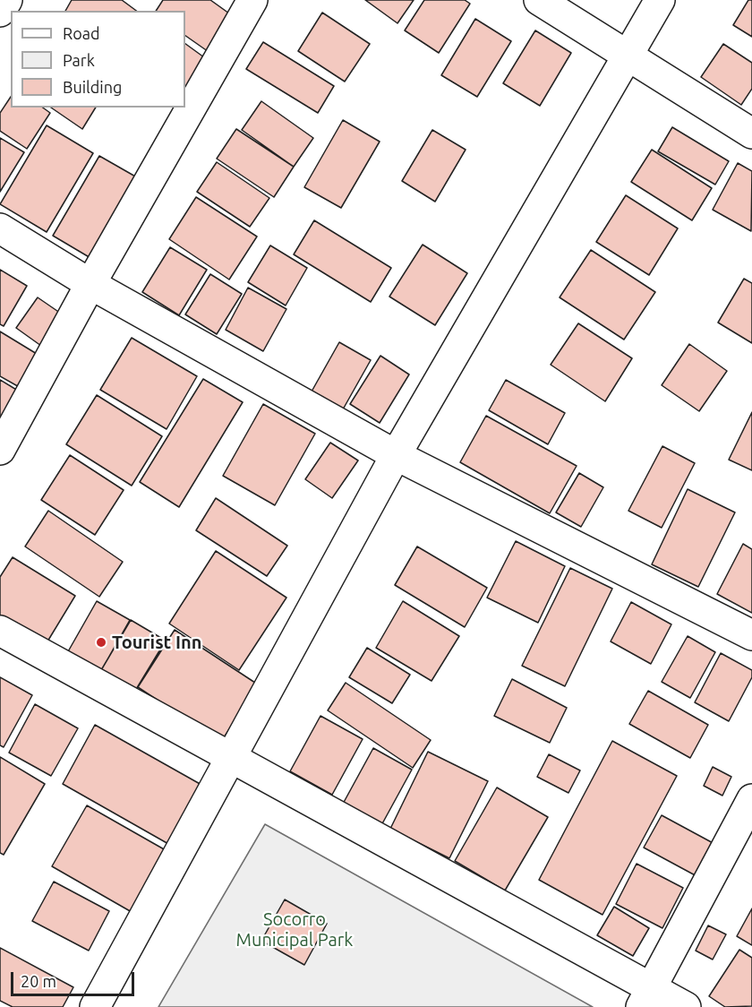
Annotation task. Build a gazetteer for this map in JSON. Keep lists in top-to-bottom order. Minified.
{"parks":["Socorro Municipal Park"],"places":["Tourist Inn"],"legend":["Road","Park","Building"],"scale_bar":"20 m"}
